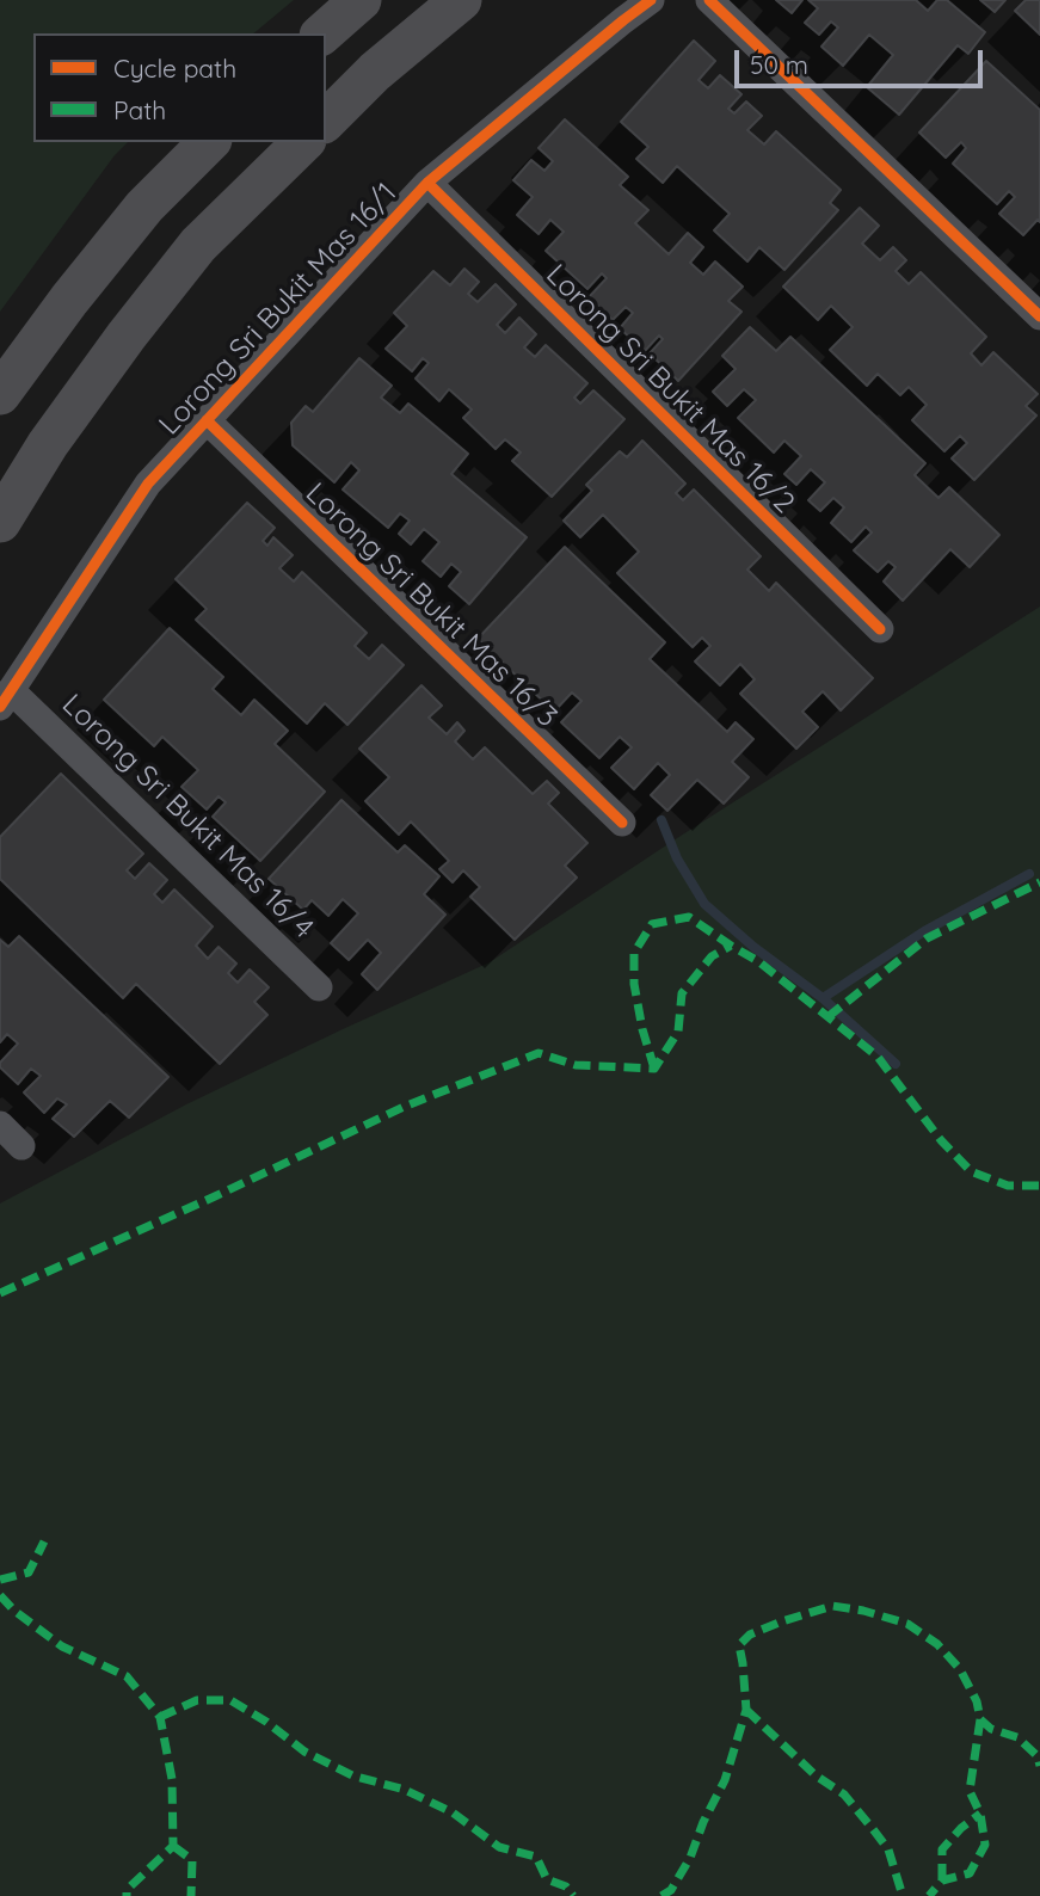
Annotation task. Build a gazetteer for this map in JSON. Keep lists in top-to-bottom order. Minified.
{"streets":{"street":["Lorong Sri Bukit Mas 16/1","Lorong Sri Bukit Mas 16/2","Lorong Sri Bukit Mas 16/3","Lorong Sri Bukit Mas 16/4"]},"crossings":[["Lorong Sri Bukit Mas 16/1","Lorong Sri Bukit Mas 16/2"],["Lorong Sri Bukit Mas 16/1","Lorong Sri Bukit Mas 16/3"],["Lorong Sri Bukit Mas 16/1","Lorong Sri Bukit Mas 16/4"]],"legend":["Cycle path","Path"],"scale_bar":"50 m"}
